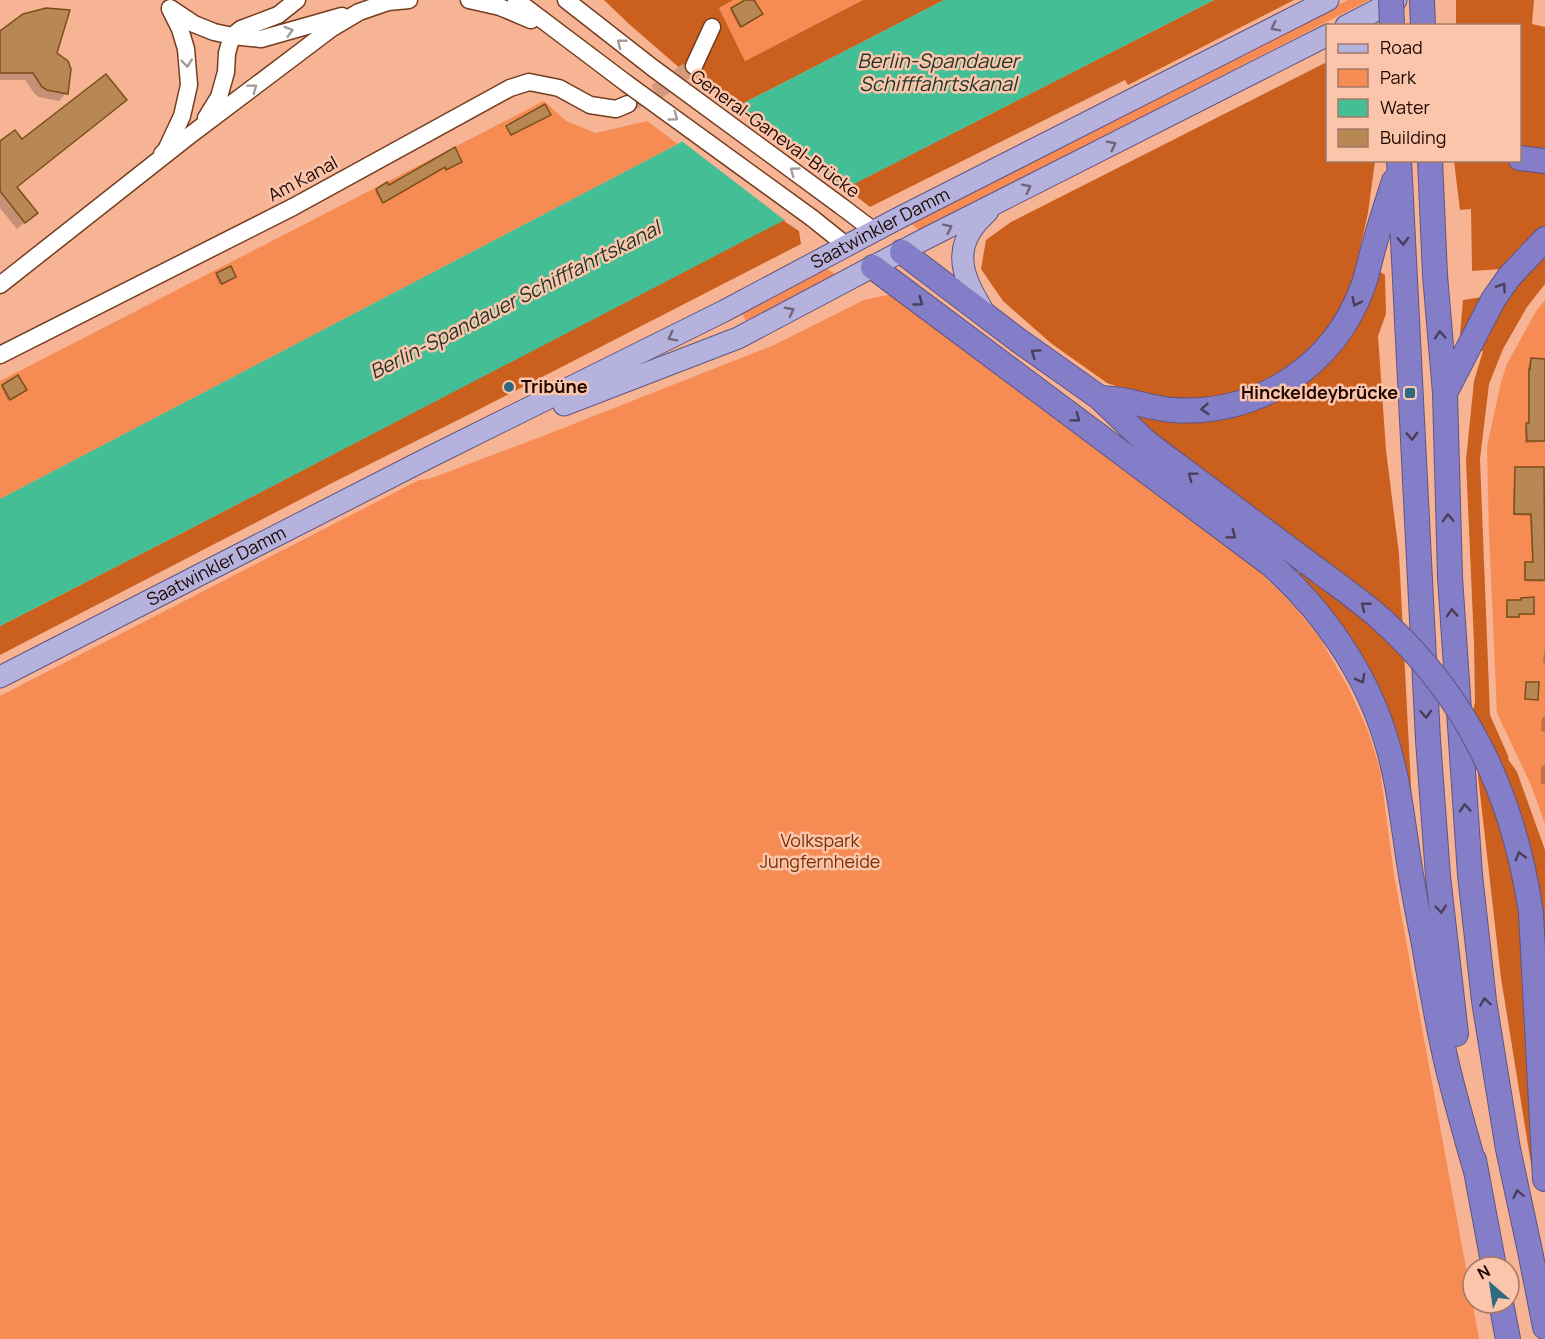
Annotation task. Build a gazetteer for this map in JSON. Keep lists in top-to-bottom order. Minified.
{"streets":{"main road":["Saatwinkler Damm"],"street":["General-Ganeval-Brücke","Am Kanal"]},"crossings":[["General-Ganeval-Brücke","Saatwinkler Damm"]],"water":["Berlin-Spandauer Schifffahrtskanal"],"parks":["Volkspark Jungfernheide"],"places":{"other":["Tribüne"],"transit":["Hinckeldeybrücke"]},"legend":["Road","Park","Water","Building"],"north":"top left"}
